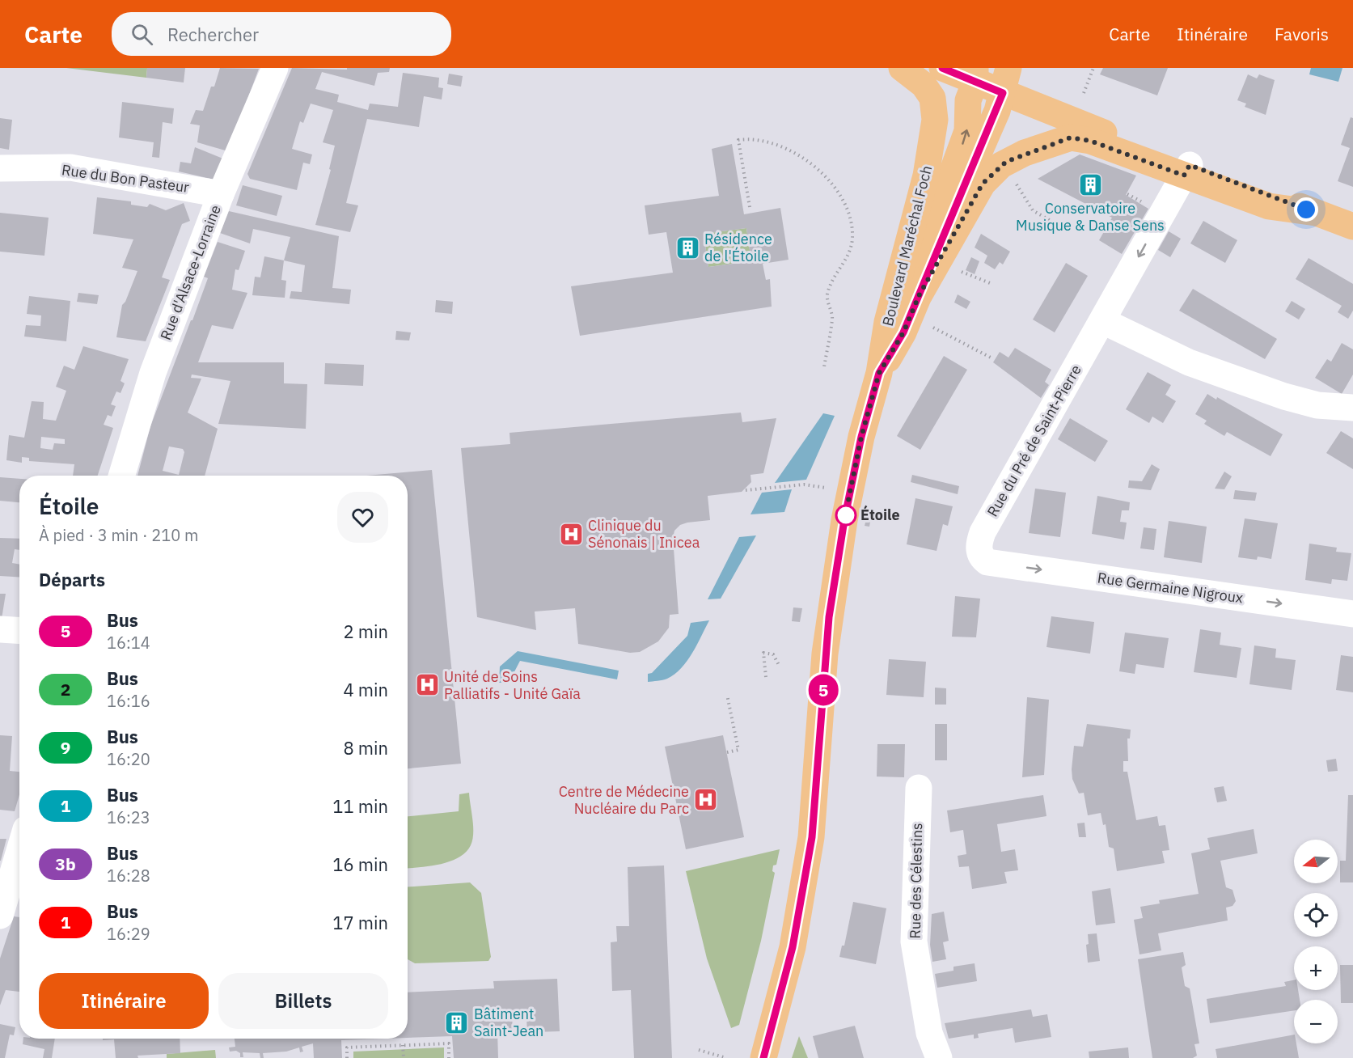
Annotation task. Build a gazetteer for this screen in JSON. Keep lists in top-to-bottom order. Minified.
{"streets":{"main road":["Boulevard Maréchal Foch"],"street":["Rue du Bon Pasteur","Rue d'Alsace-Lorraine","Rue du Pré de Saint-Pierre","Rue Germaine Nigroux","Rue des Célestins"]},"crossings":[["Rue du Bon Pasteur","Rue d'Alsace-Lorraine"],["Rue du Pré de Saint-Pierre","Rue Germaine Nigroux"]],"one_way":["Rue du Pré de Saint-Pierre"],"places":{"building":["Conservatoire Musique & Danse Sens","Résidence de l'Étoile","Bâtiment Saint-Jean"],"other":["Étoile"],"hospital":["Clinique du Sénonais | Inicea","Unité de Soins Palliatifs - Unité Gaïa","Centre de Médecine Nucléaire du Parc"]},"lines":["bus line 5"],"north":"left","page":{"header":"Carte","search":"Rechercher","nav":["Carte","Itinéraire","Favoris"],"on_map":"5","heading":[["Étoile","À pied · 3 min · 210 m"],"Départs"],"list":[{"mark":"5","name":"Bus","note":"16:14","value":"2 min"},{"mark":"2","name":"Bus","note":"16:16","value":"4 min"},{"mark":"9","name":"Bus","note":"16:20","value":"8 min"},{"mark":"1","name":"Bus","note":"16:23","value":"11 min"},{"mark":"3b","name":"Bus","note":"16:28","value":"16 min"},{"mark":"1","name":"Bus","note":"16:29","value":"17 min"}],"map_buttons":["+","−"],"buttons":["Itinéraire","Billets"]}}
